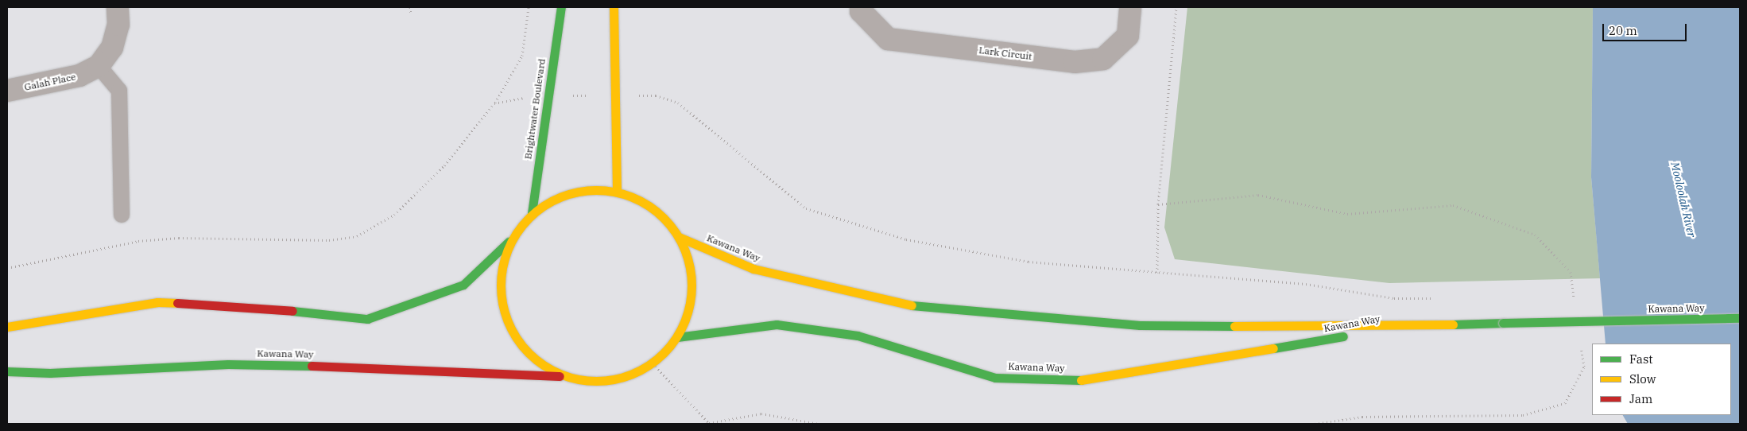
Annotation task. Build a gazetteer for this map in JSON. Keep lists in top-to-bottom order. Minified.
{"streets":{"main road":["Brightwater Boulevard","Kawana Way"],"street":["Lark Circuit","Galah Place"]},"water":["Mooloolah River"],"legend":["Fast","Slow","Jam"],"scale_bar":"20 m"}
